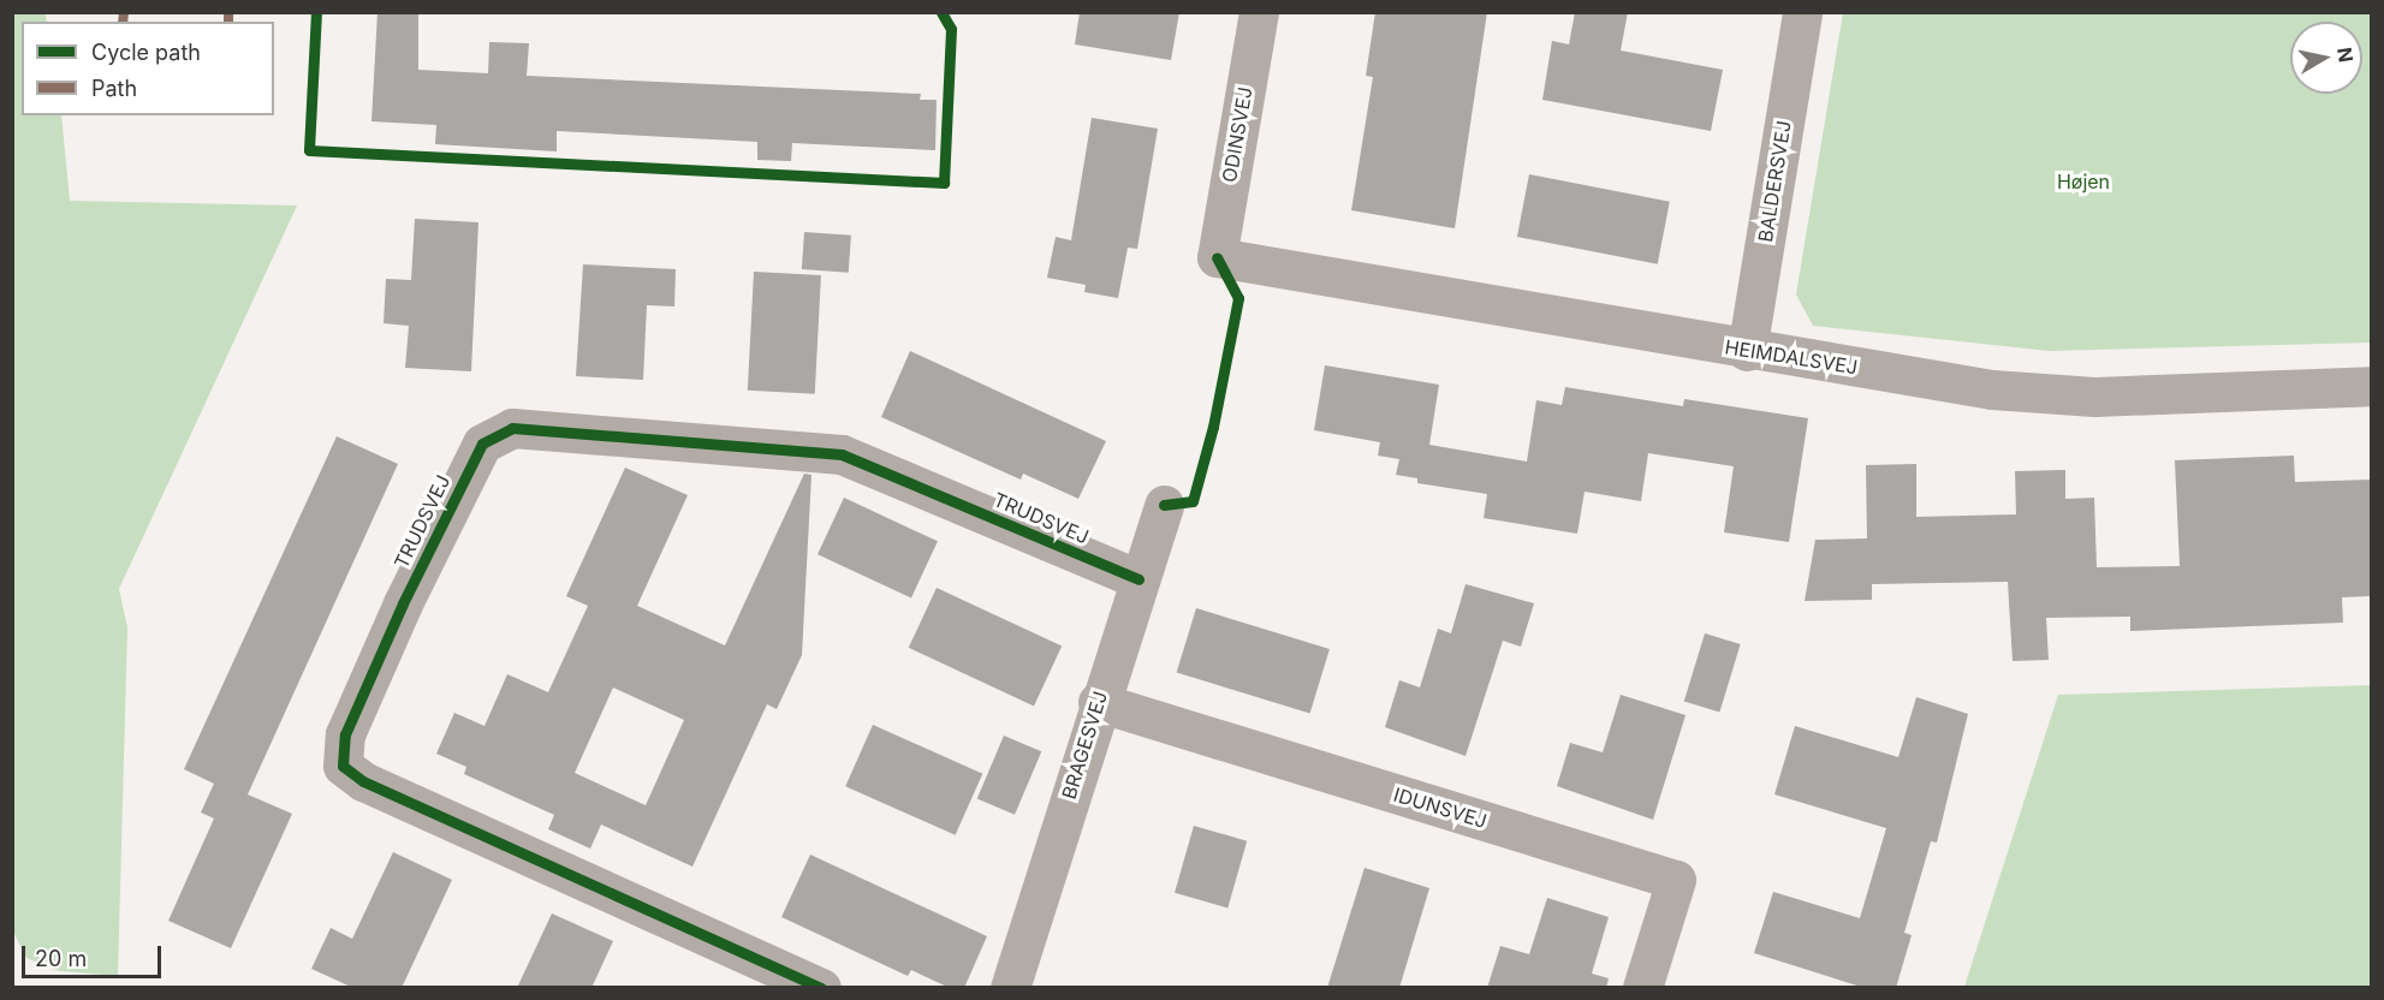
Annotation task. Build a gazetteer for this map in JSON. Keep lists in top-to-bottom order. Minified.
{"streets":{"street":["ODINSVEJ","BALDERSVEJ","HEIMDALSVEJ","TRUDSVEJ","BRAGESVEJ","IDUNSVEJ"]},"crossings":[["ODINSVEJ","HEIMDALSVEJ"],["BALDERSVEJ","HEIMDALSVEJ"],["TRUDSVEJ","BRAGESVEJ"],["BRAGESVEJ","IDUNSVEJ"]],"parks":["Højen"],"legend":["Cycle path","Path"],"scale_bar":"20 m","north":"right"}
